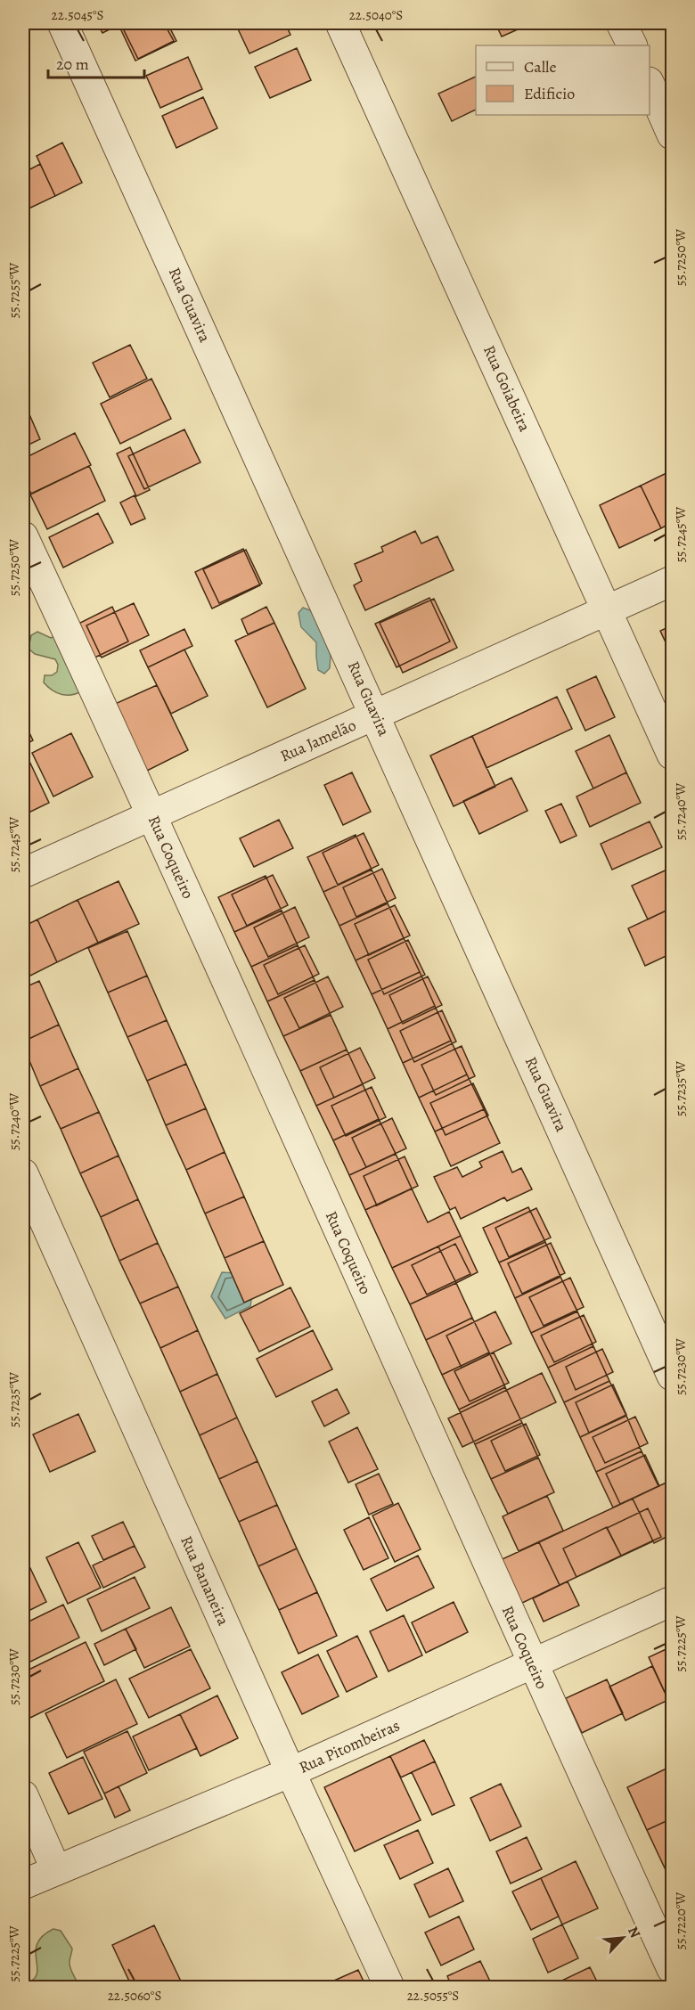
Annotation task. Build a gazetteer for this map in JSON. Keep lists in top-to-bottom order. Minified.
{"streets":{"street":["Rua Guavira","Rua Goiabeira","Rua Jamelão","Rua Coqueiro","Rua Bananeira","Rua Pitombeiras"]},"crossings":[["Rua Guavira","Rua Jamelão"],["Rua Goiabeira","Rua Jamelão"],["Rua Jamelão","Rua Coqueiro"],["Rua Coqueiro","Rua Pitombeiras"],["Rua Bananeira","Rua Pitombeiras"]],"legend":["Calle","Edificio"],"scale_bar":"20 m","north":"top right","coordinates":["22.5045°S","22.5040°S","55.7250°W","55.7255°W","55.7245°W","55.7240°W","55.7235°W","55.7230°W","55.7225°W","55.7220°W","22.5060°S","22.5055°S"]}
